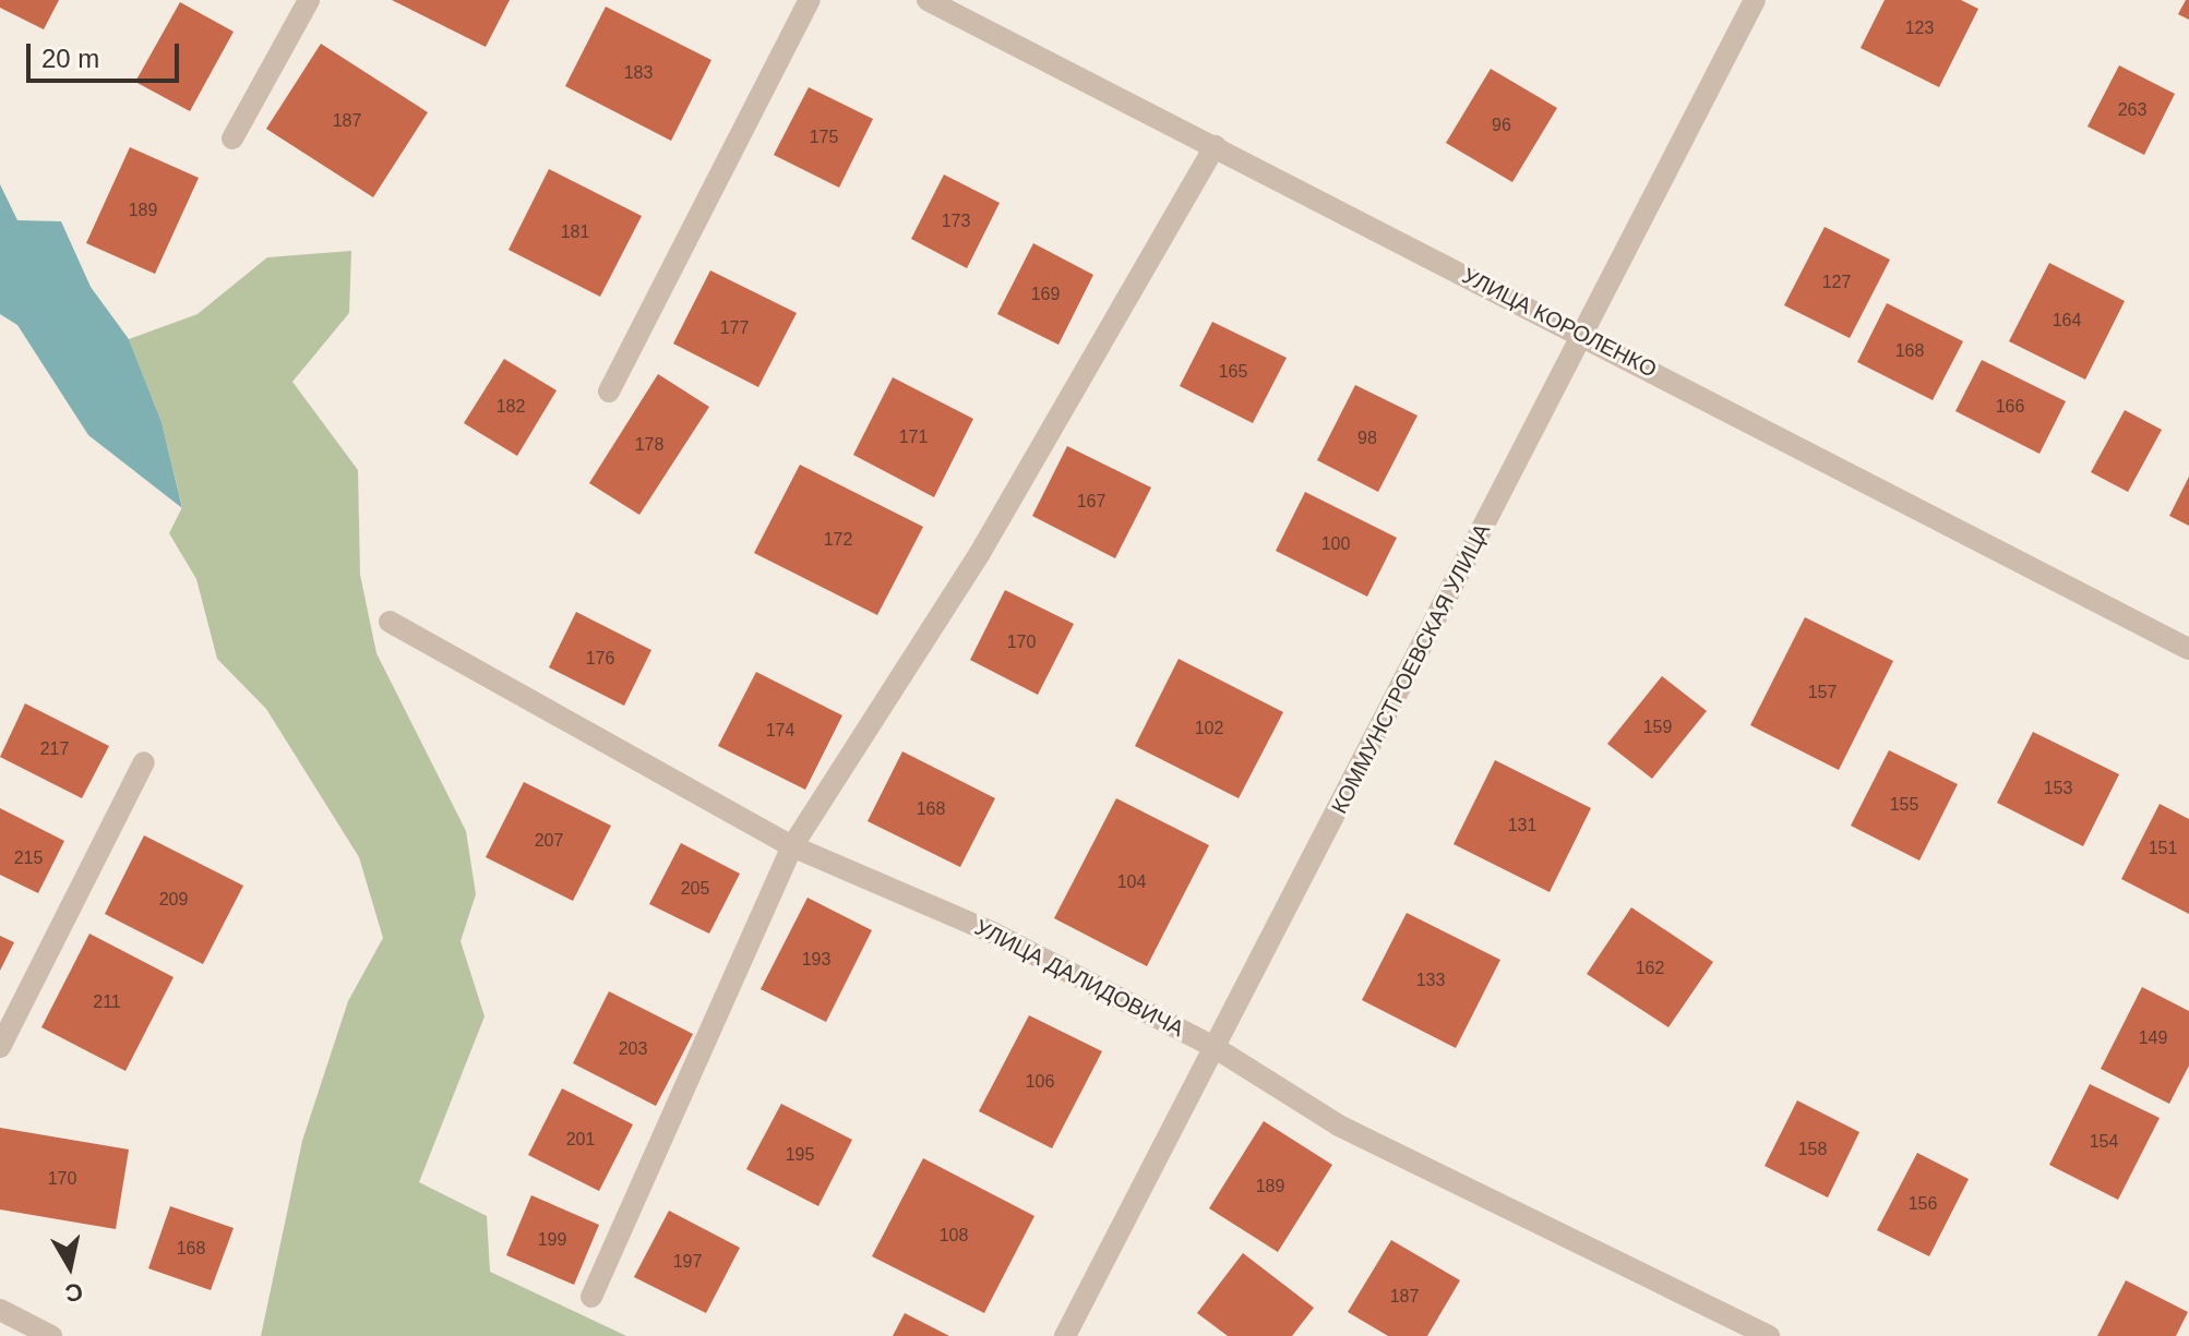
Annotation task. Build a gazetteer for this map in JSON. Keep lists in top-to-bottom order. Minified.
{"streets":{"street":["УЛИЦА КОРОЛЕНКО","КОММУНСТРОЕВСКАЯ УЛИЦА","УЛИЦА ДАЛИДОВИЧА"]},"crossings":[["УЛИЦА КОРОЛЕНКО","КОММУНСТРОЕВСКАЯ УЛИЦА"],["КОММУНСТРОЕВСКАЯ УЛИЦА","УЛИЦА ДАЛИДОВИЧА"]],"house_numbers":["123","183","263","187","96","175","189","173","181","127","169","164","177","168","165","182","166","171","98","178","167","172","100","170","176","157","159","102","174","217","153","155","168","131","207","151","215","104","205","209","193","162","133","211","149","203","106","201","154","158","195","170","189","156","108","199","168","197","187"],"scale_bar":"20 m","north":"bottom"}
